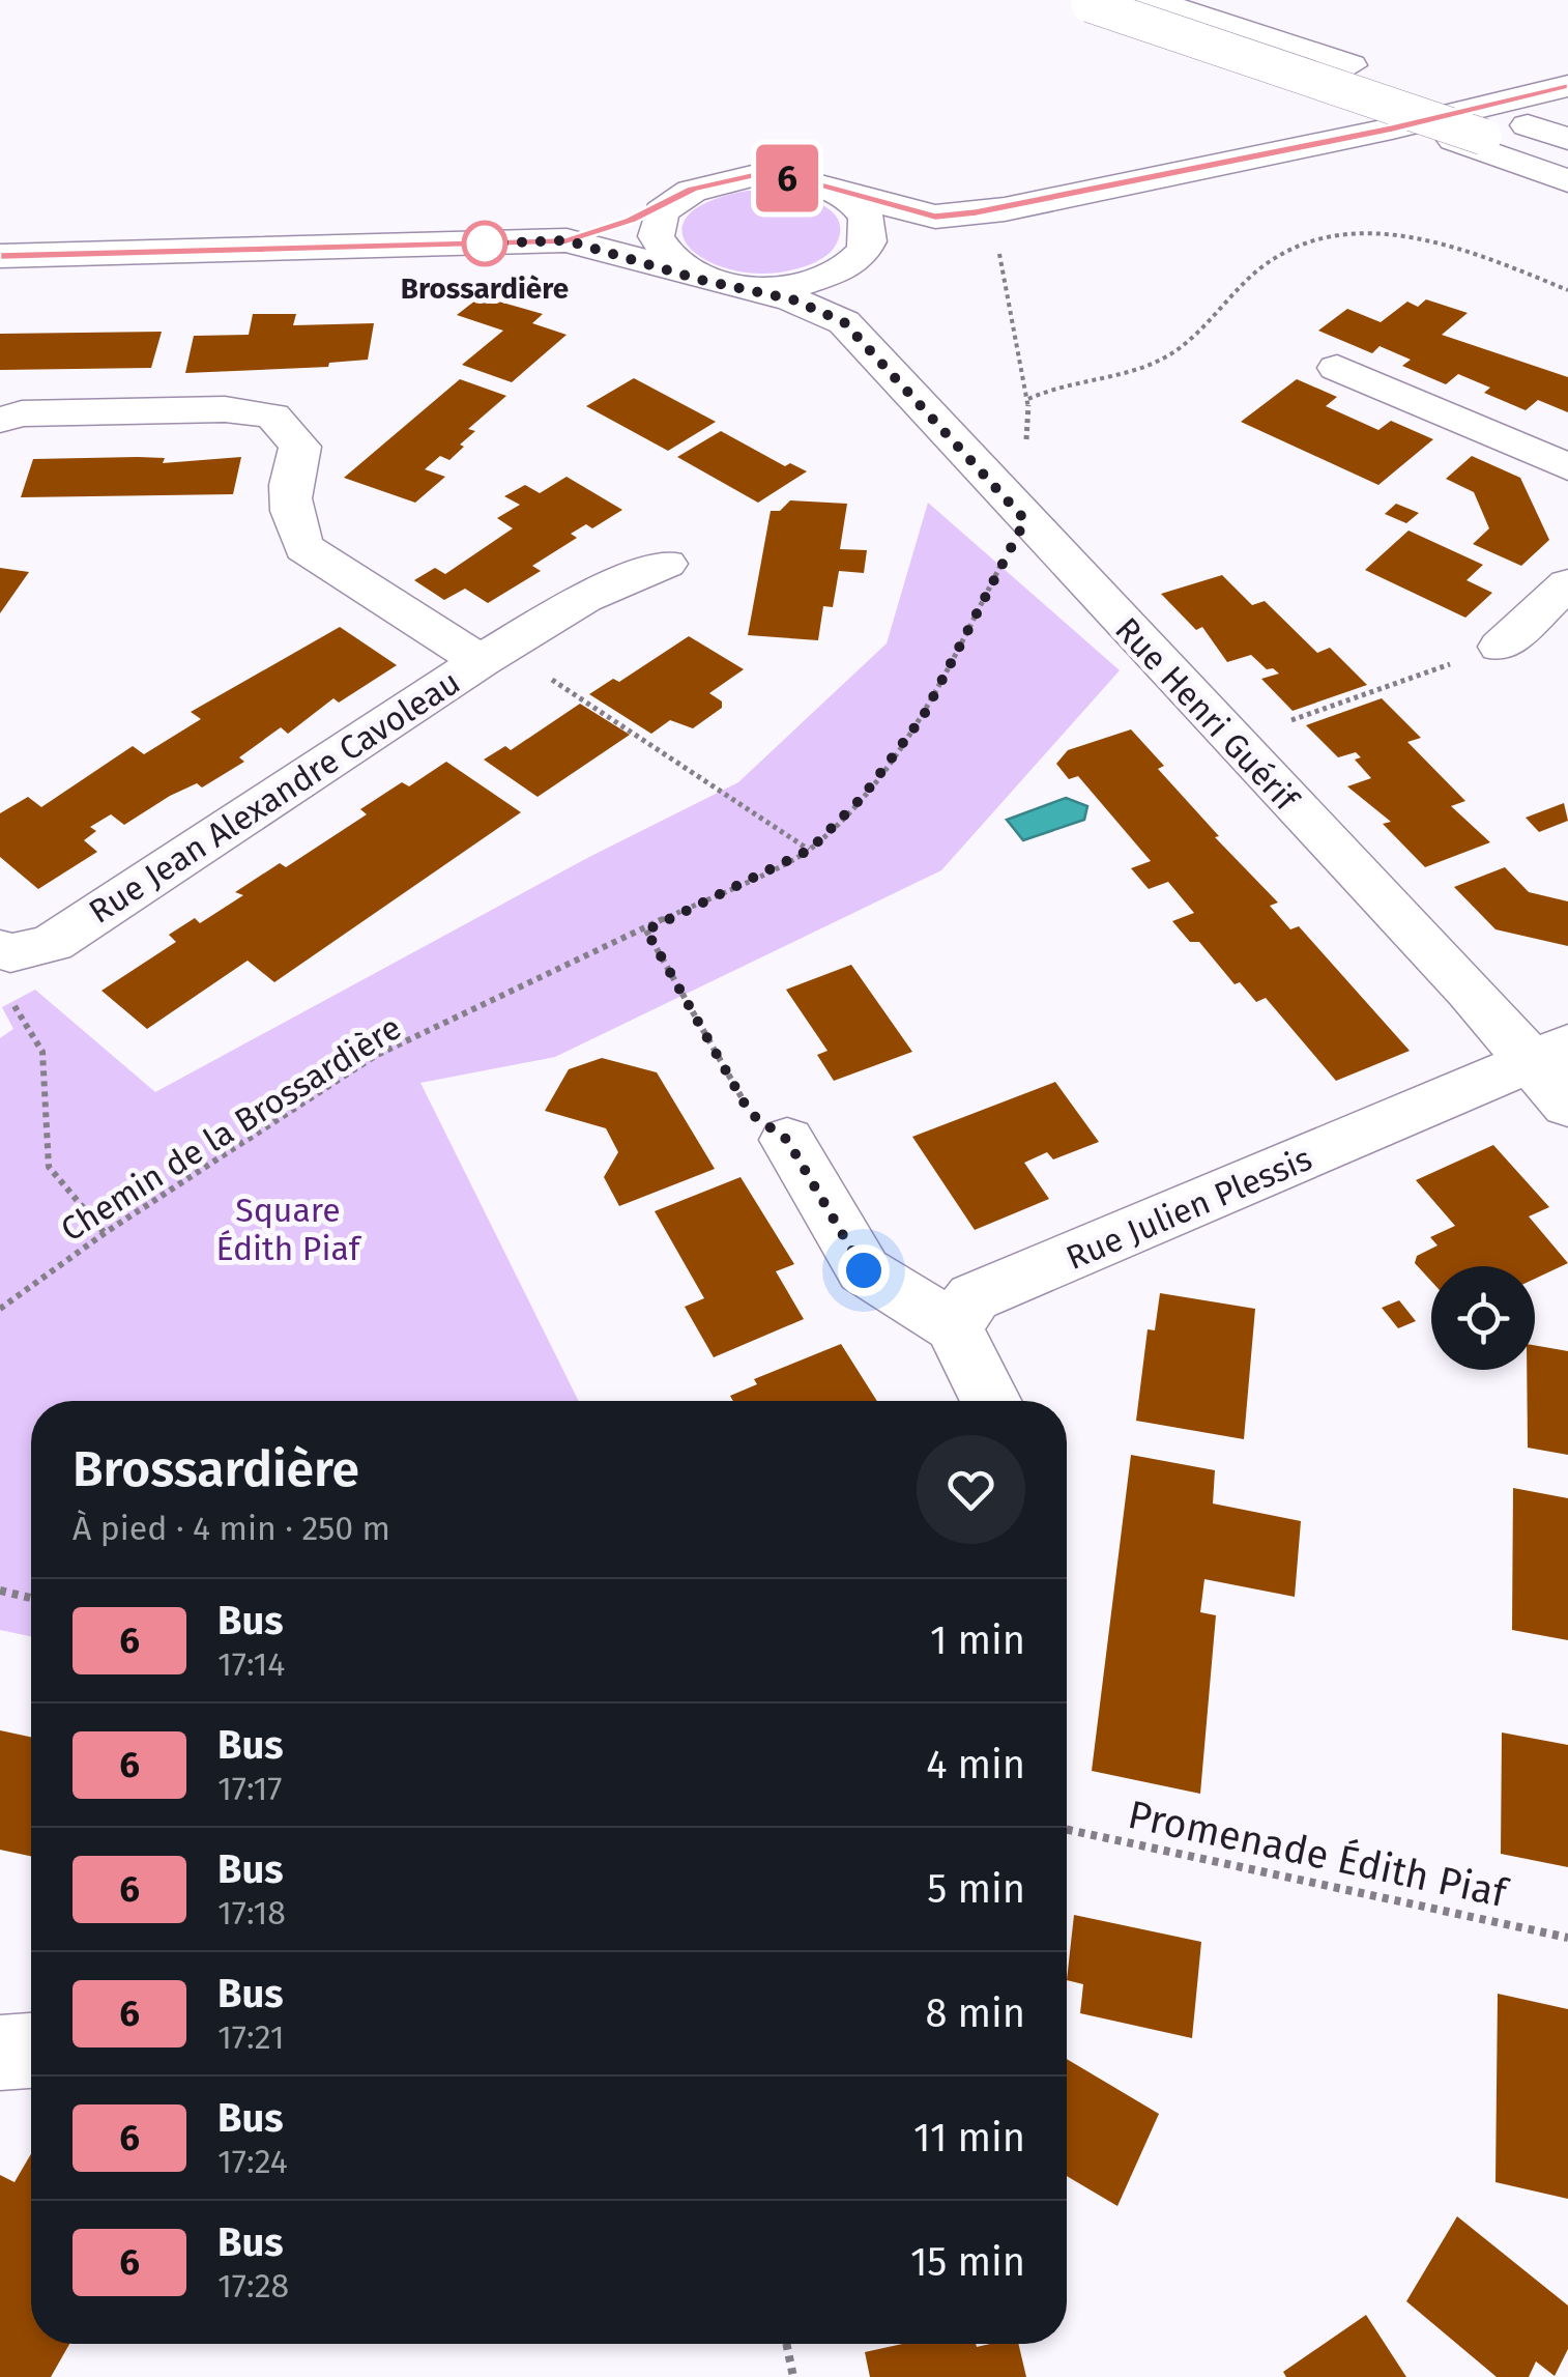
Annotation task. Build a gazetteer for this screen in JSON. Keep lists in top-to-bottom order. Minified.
{"streets":{"main road":["Rue Henri Guérif","Rue Jean Alexandre Cavoleau","Rue Julien Plessis"],"path":["Chemin de la Brossardière","Promenade Édith Piaf"]},"crossings":[["Rue Henri Guérif","Chemin de la Brossardière"],["Rue Henri Guérif","Rue Julien Plessis"]],"parks":["Square Édith Piaf"],"places":["Brossardière"],"lines":["bus line 6"],"page":{"on_map":"6","heading":["Brossardière","À pied · 4 min · 250 m"],"list":[{"mark":"6","name":"Bus","note":"17:14","value":"1 min"},{"mark":"6","name":"Bus","note":"17:17","value":"4 min"},{"mark":"6","name":"Bus","note":"17:18","value":"5 min"},{"mark":"6","name":"Bus","note":"17:21","value":"8 min"},{"mark":"6","name":"Bus","note":"17:24","value":"11 min"},{"mark":"6","name":"Bus","note":"17:28","value":"15 min"}]}}
